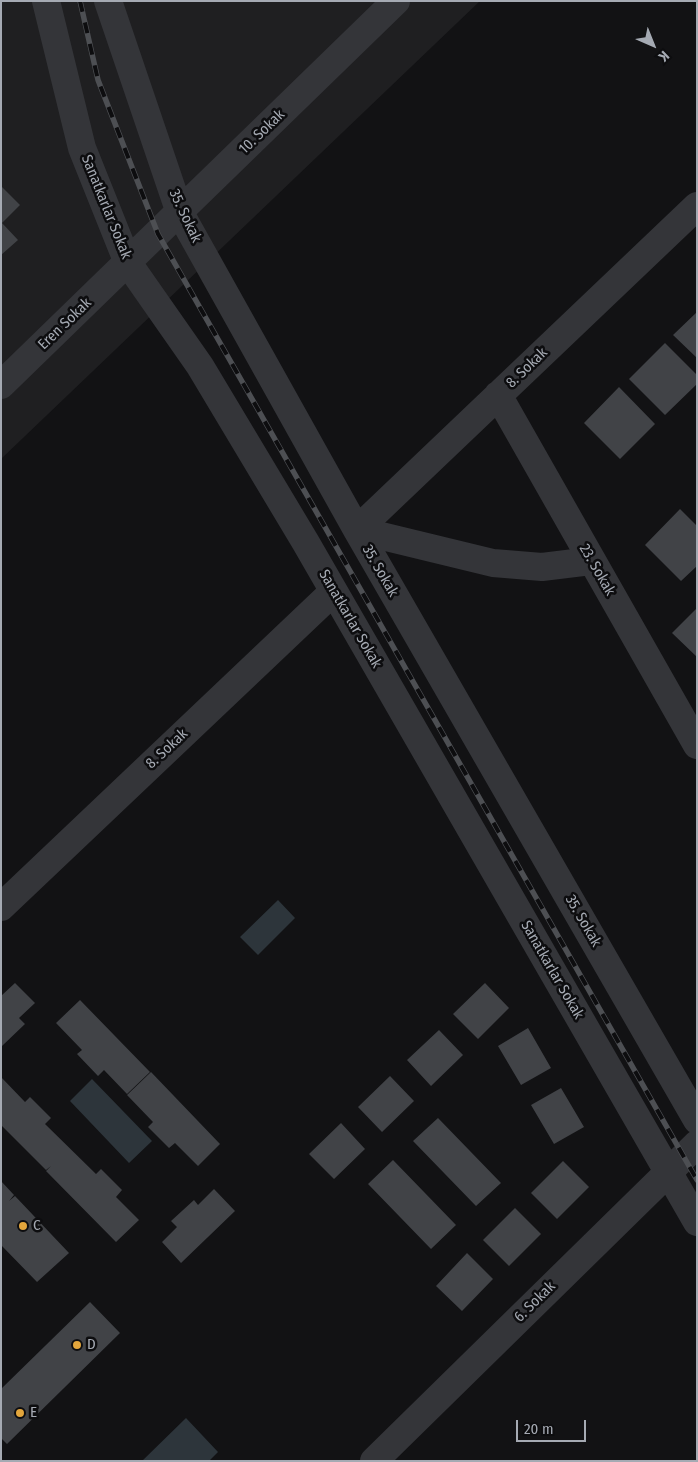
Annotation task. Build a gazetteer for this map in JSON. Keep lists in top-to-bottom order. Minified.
{"streets":{"street":["10. Sokak","Sanatkarlar Sokak","35. Sokak","Eren Sokak","8. Sokak","23. Sokak","6. Sokak"]},"crossings":[["10. Sokak","Sanatkarlar Sokak"],["10. Sokak","35. Sokak"],["10. Sokak","Eren Sokak"],["Sanatkarlar Sokak","Eren Sokak"],["Sanatkarlar Sokak","8. Sokak"],["Sanatkarlar Sokak","6. Sokak"],["35. Sokak","8. Sokak"],["8. Sokak","23. Sokak"]],"places":["C","D","E"],"scale_bar":"20 m","north":"bottom right"}
